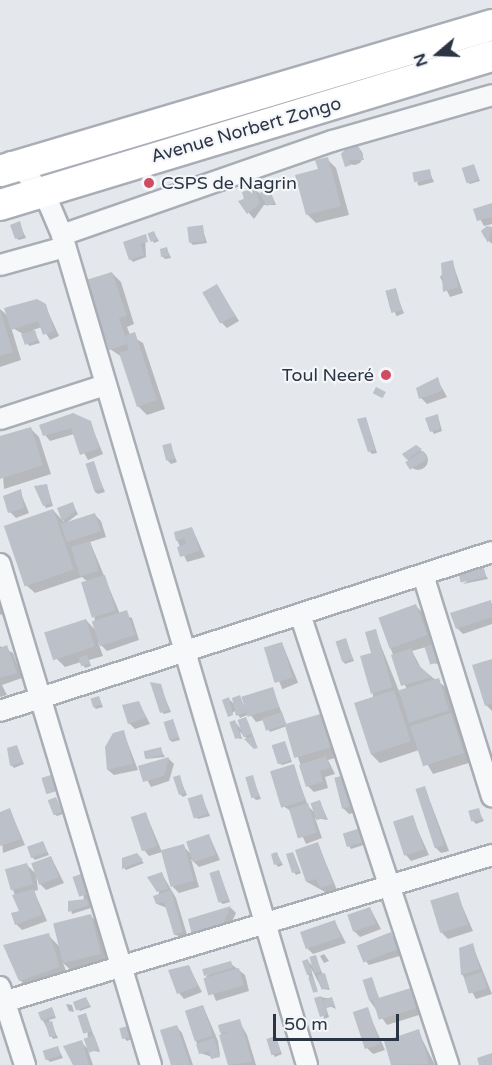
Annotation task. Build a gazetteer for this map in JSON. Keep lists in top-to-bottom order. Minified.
{"streets":{"main road":["Avenue Norbert Zongo"]},"places":["CSPS de Nagrin","Toul Neeré"],"scale_bar":"50 m","north":"left"}
